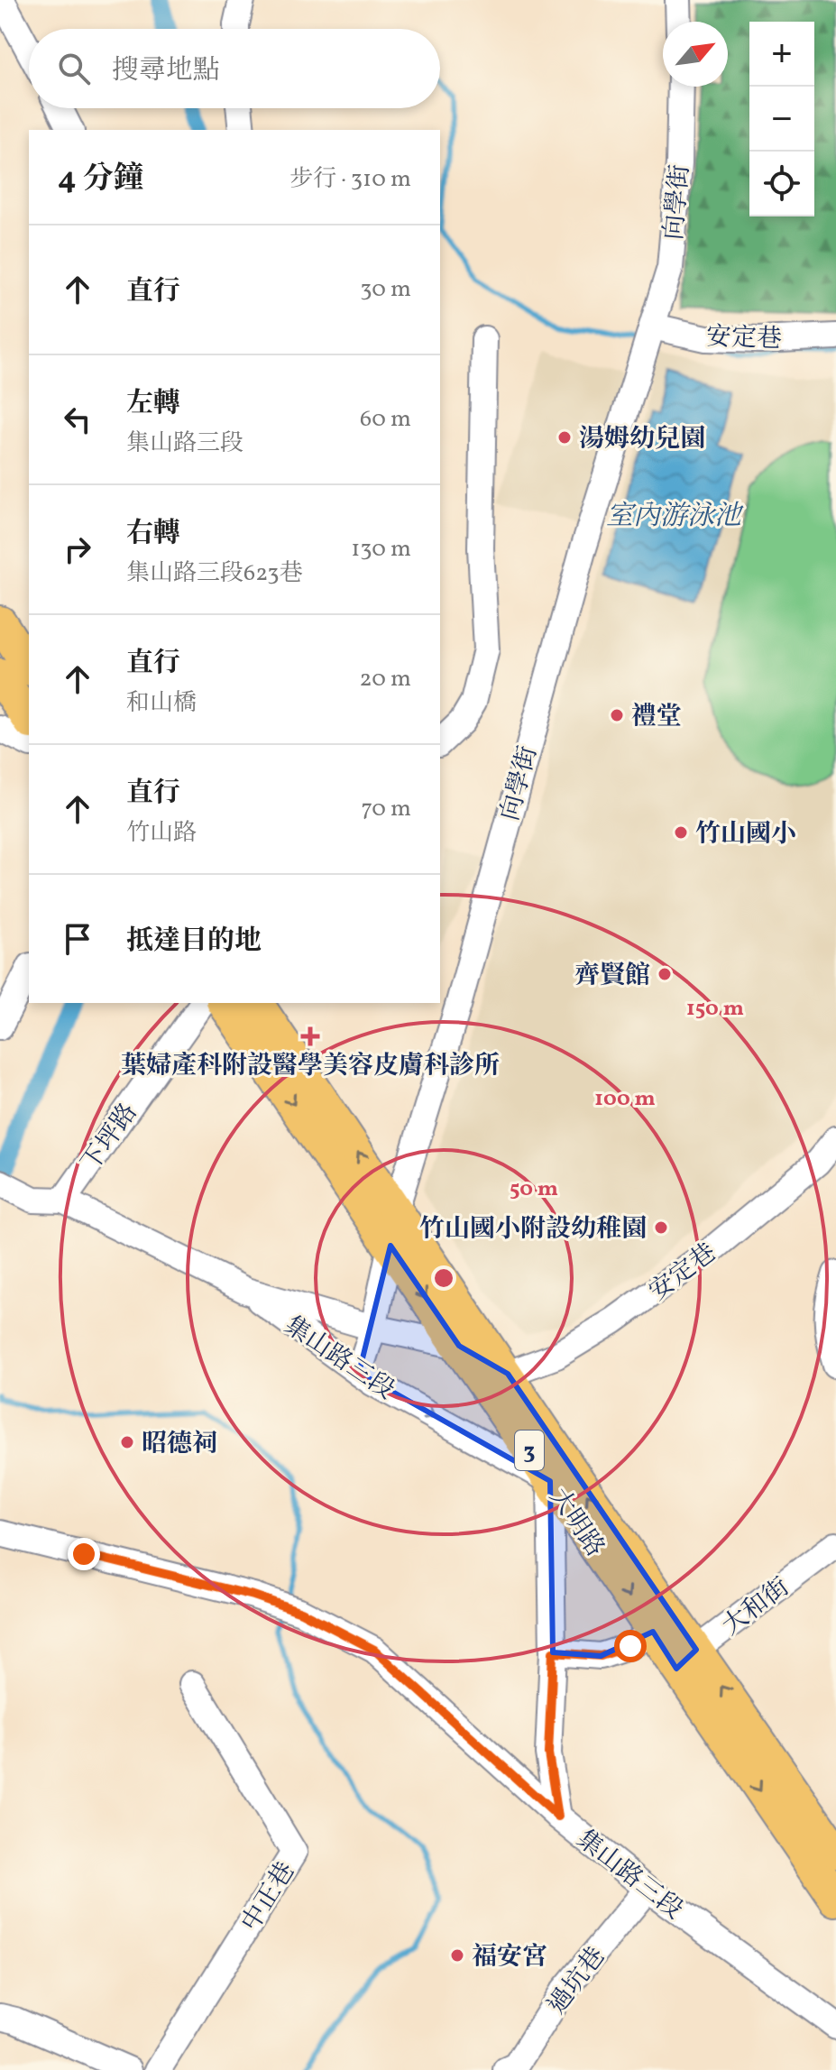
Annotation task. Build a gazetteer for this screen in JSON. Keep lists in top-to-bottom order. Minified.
{"streets":{"main road":["3","大明路"],"street":["向學街","安定巷","下坪路","集山路三段","大和街","中正巷","過坑巷"]},"crossings":[["向學街","安定巷"],["向學街","大明路"],["安定巷","集山路三段"],["安定巷","大明路"],["下坪路","集山路三段"],["集山路三段","大明路"],["集山路三段","過坑巷"],["大明路","大和街"]],"water":["室內游泳池"],"places":{"other":["湯姆幼兒園","禮堂","竹山國小","齊賢館","竹山國小附設幼稚園","昭德祠","福安宮"],"health":["葉婦產科附設醫學美容皮膚科診所"]},"north":"top right","page":{"map_buttons":["+","−"],"search":"搜尋地點","heading":["4 分鐘","步行 · 310 m"],"list":[["直行","30 m"],["左轉","集山路三段","60 m"],["右轉","集山路三段623巷","130 m"],["直行","和山橋","20 m"],["直行","竹山路","70 m"],"抵達目的地"]},"rings":["150 m","100 m","50 m"]}
